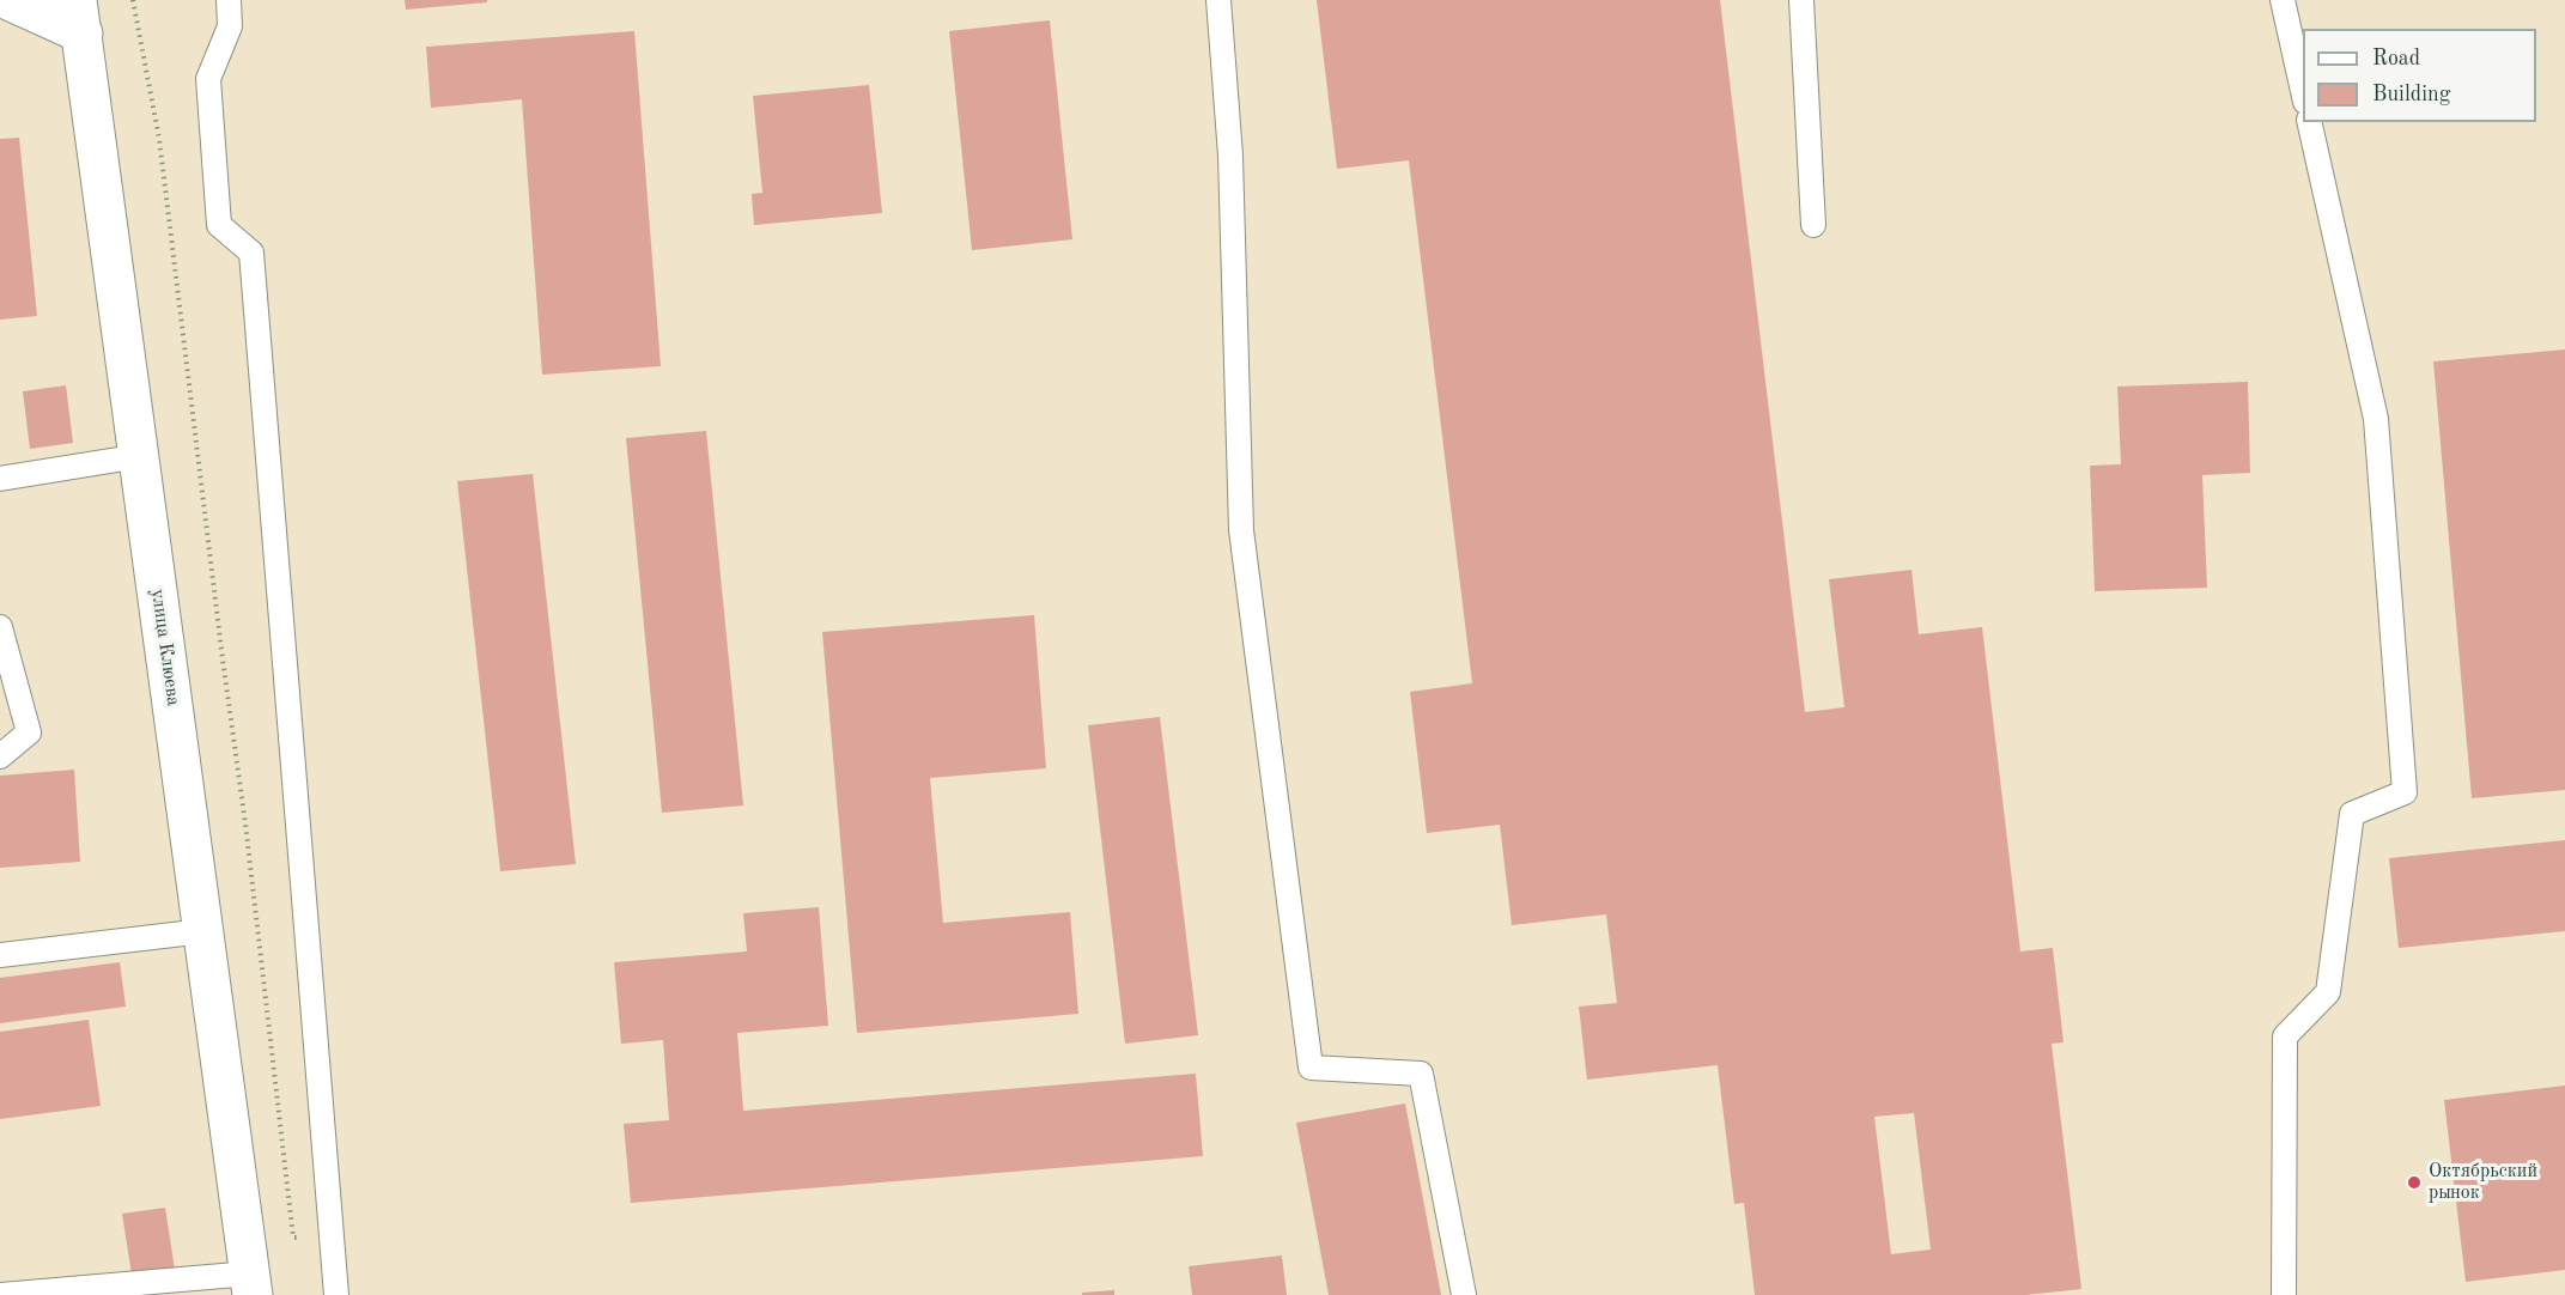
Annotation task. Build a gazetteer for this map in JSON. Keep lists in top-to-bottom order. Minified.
{"streets":{"main road":["улица Клюева"]},"places":["Октябрьский рынок"],"legend":["Road","Building"]}
